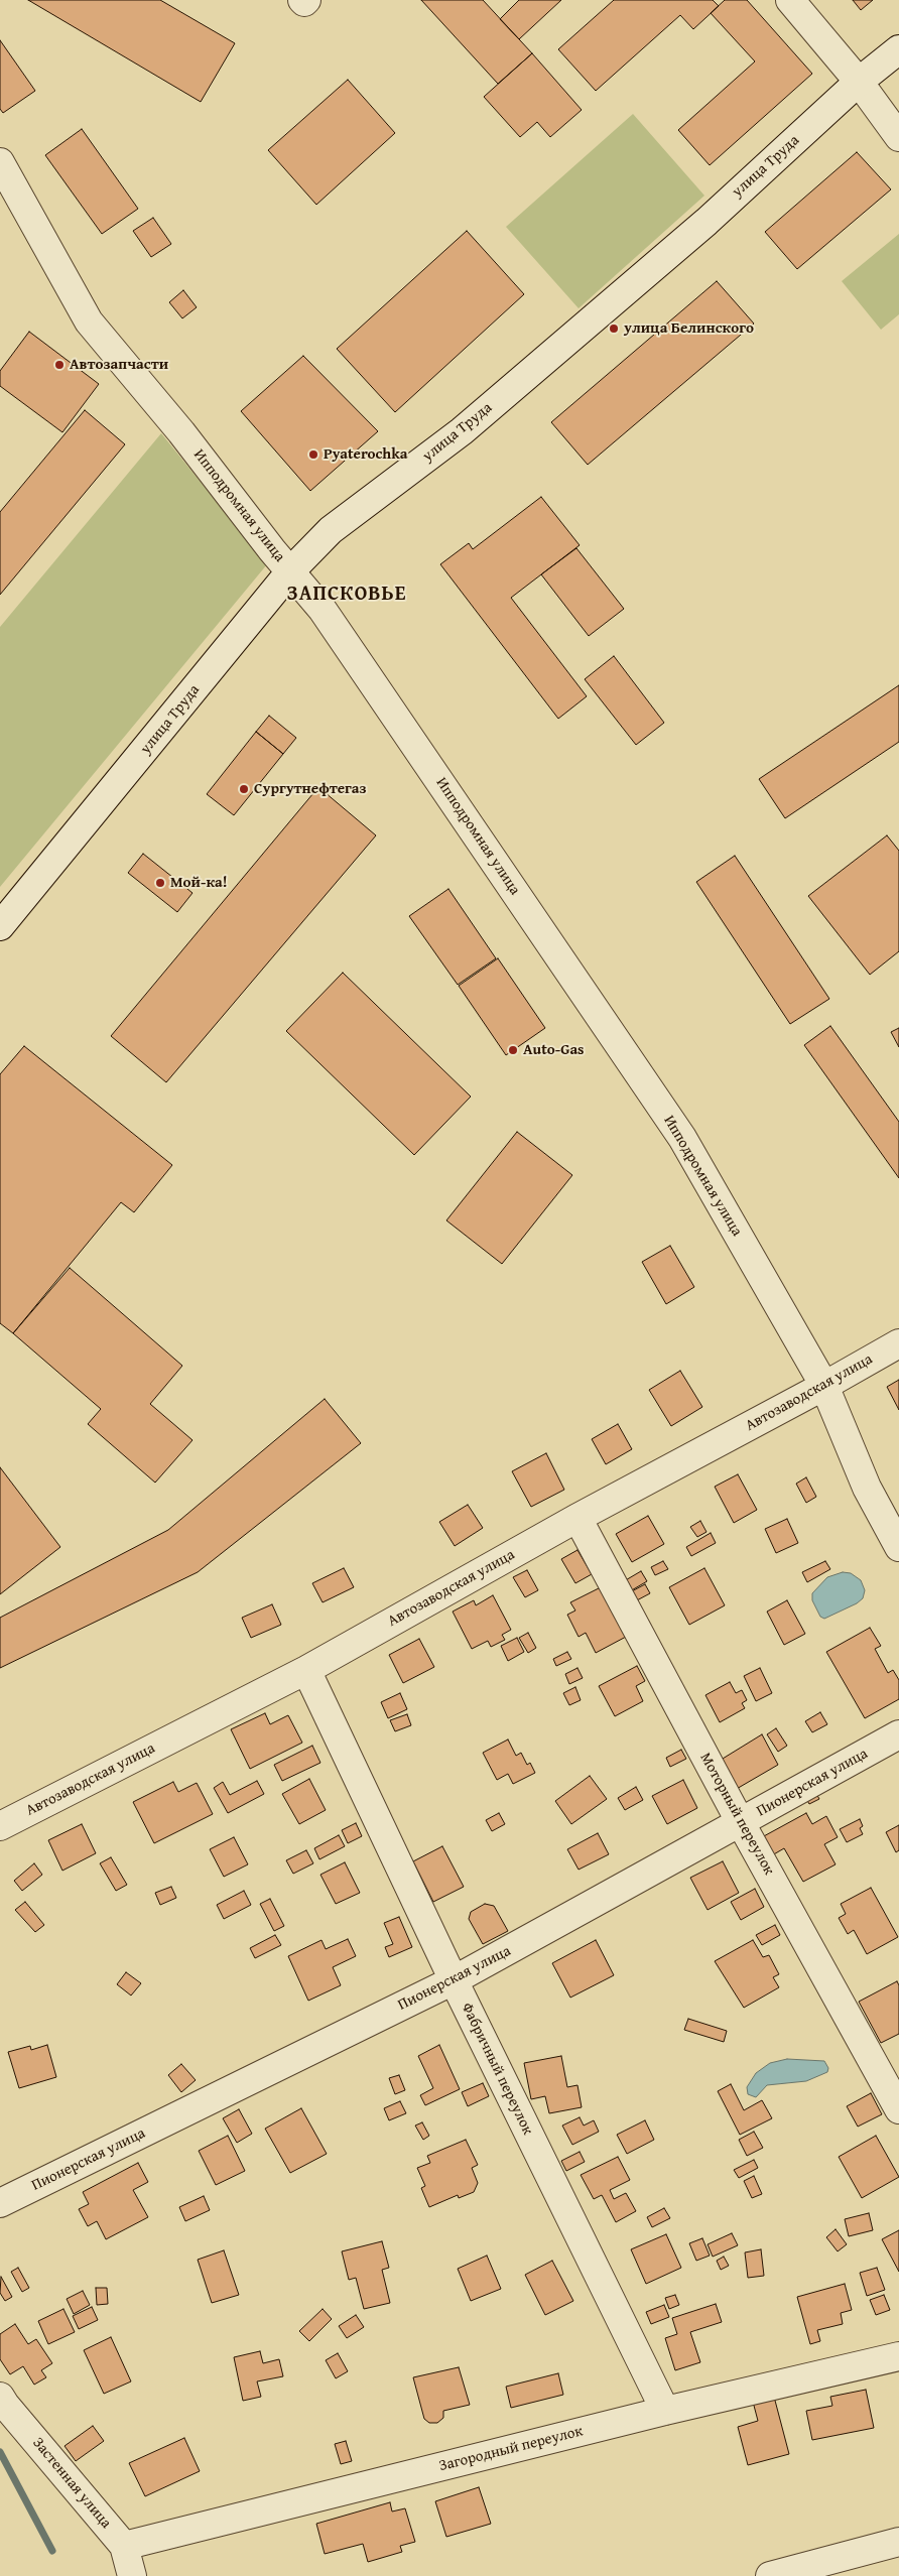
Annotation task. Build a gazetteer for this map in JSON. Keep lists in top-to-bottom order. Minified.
{"streets":{"street":["улица Труда","Ипподромная улица","Автозаводская улица","Пионерская улица","Моторный переулок","Фабричный переулок","Загородный переулок","Застенная улица"]},"crossings":[["улица Труда","Ипподромная улица"],["Ипподромная улица","Автозаводская улица"],["Автозаводская улица","Моторный переулок"],["Автозаводская улица","Фабричный переулок"],["Пионерская улица","Моторный переулок"],["Пионерская улица","Фабричный переулок"],["Фабричный переулок","Загородный переулок"],["Загородный переулок","Застенная улица"]],"districts":["ЗАПСКОВЬЕ"],"places":["улица Белинского","Автозапчасти","Pyaterochka","Сургутнефтегаз","Мой-ка!","Auto-Gas"]}
